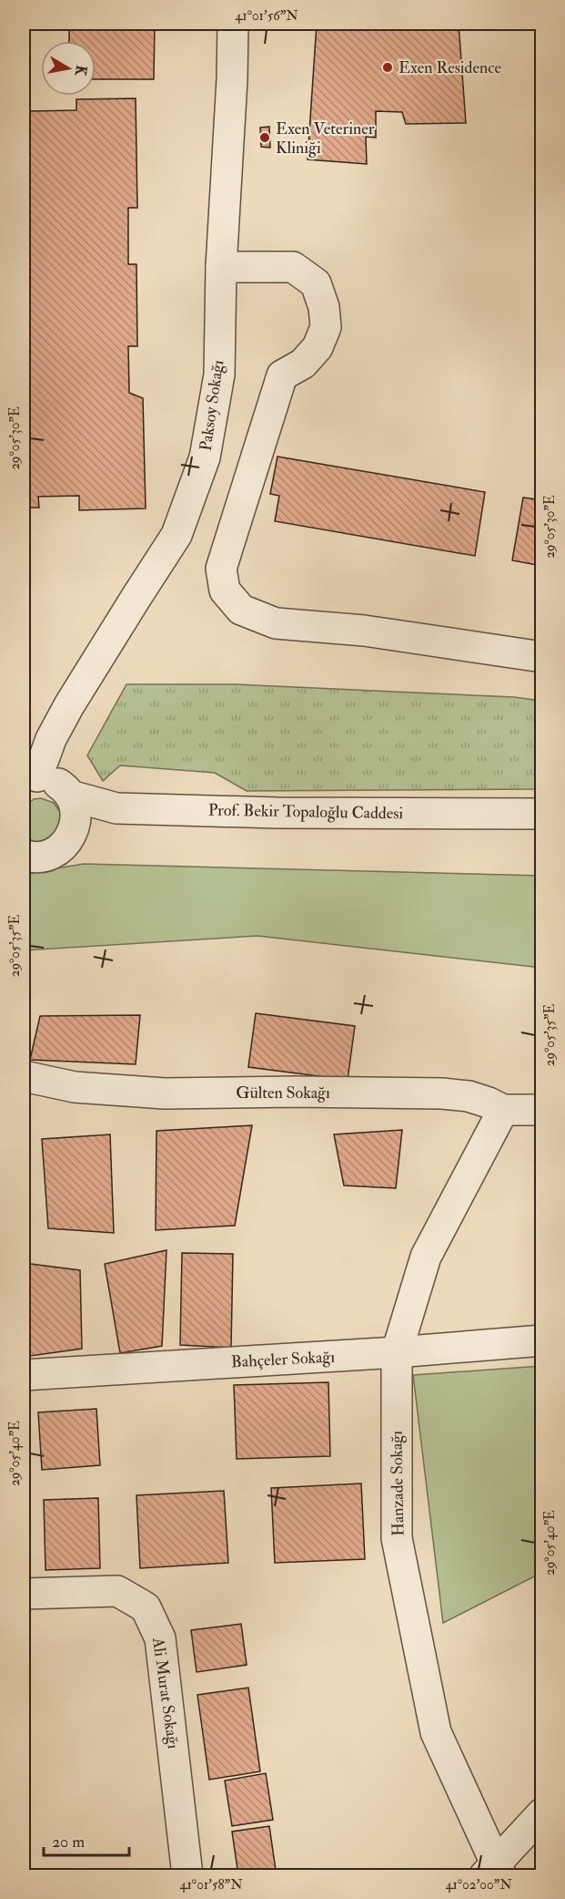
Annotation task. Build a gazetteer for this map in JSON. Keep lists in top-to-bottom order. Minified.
{"streets":{"street":["Paksoy Sokağı","Prof. Bekir Topaloğlu Caddesi","Gülten Sokağı","Bahçeler Sokağı","Hanzade Sokağı","Ali Murat Sokağı"]},"crossings":[["Gülten Sokağı","Hanzade Sokağı"],["Bahçeler Sokağı","Hanzade Sokağı"]],"places":["Exen Residence","Exen Veteriner Kliniği"],"scale_bar":"20 m","north":"right","coordinates":["41°01'56\"N","29°05'30\"E","29°05'35\"E","29°05'40\"E","41°01'58\"N","41°02'00\"N"]}
